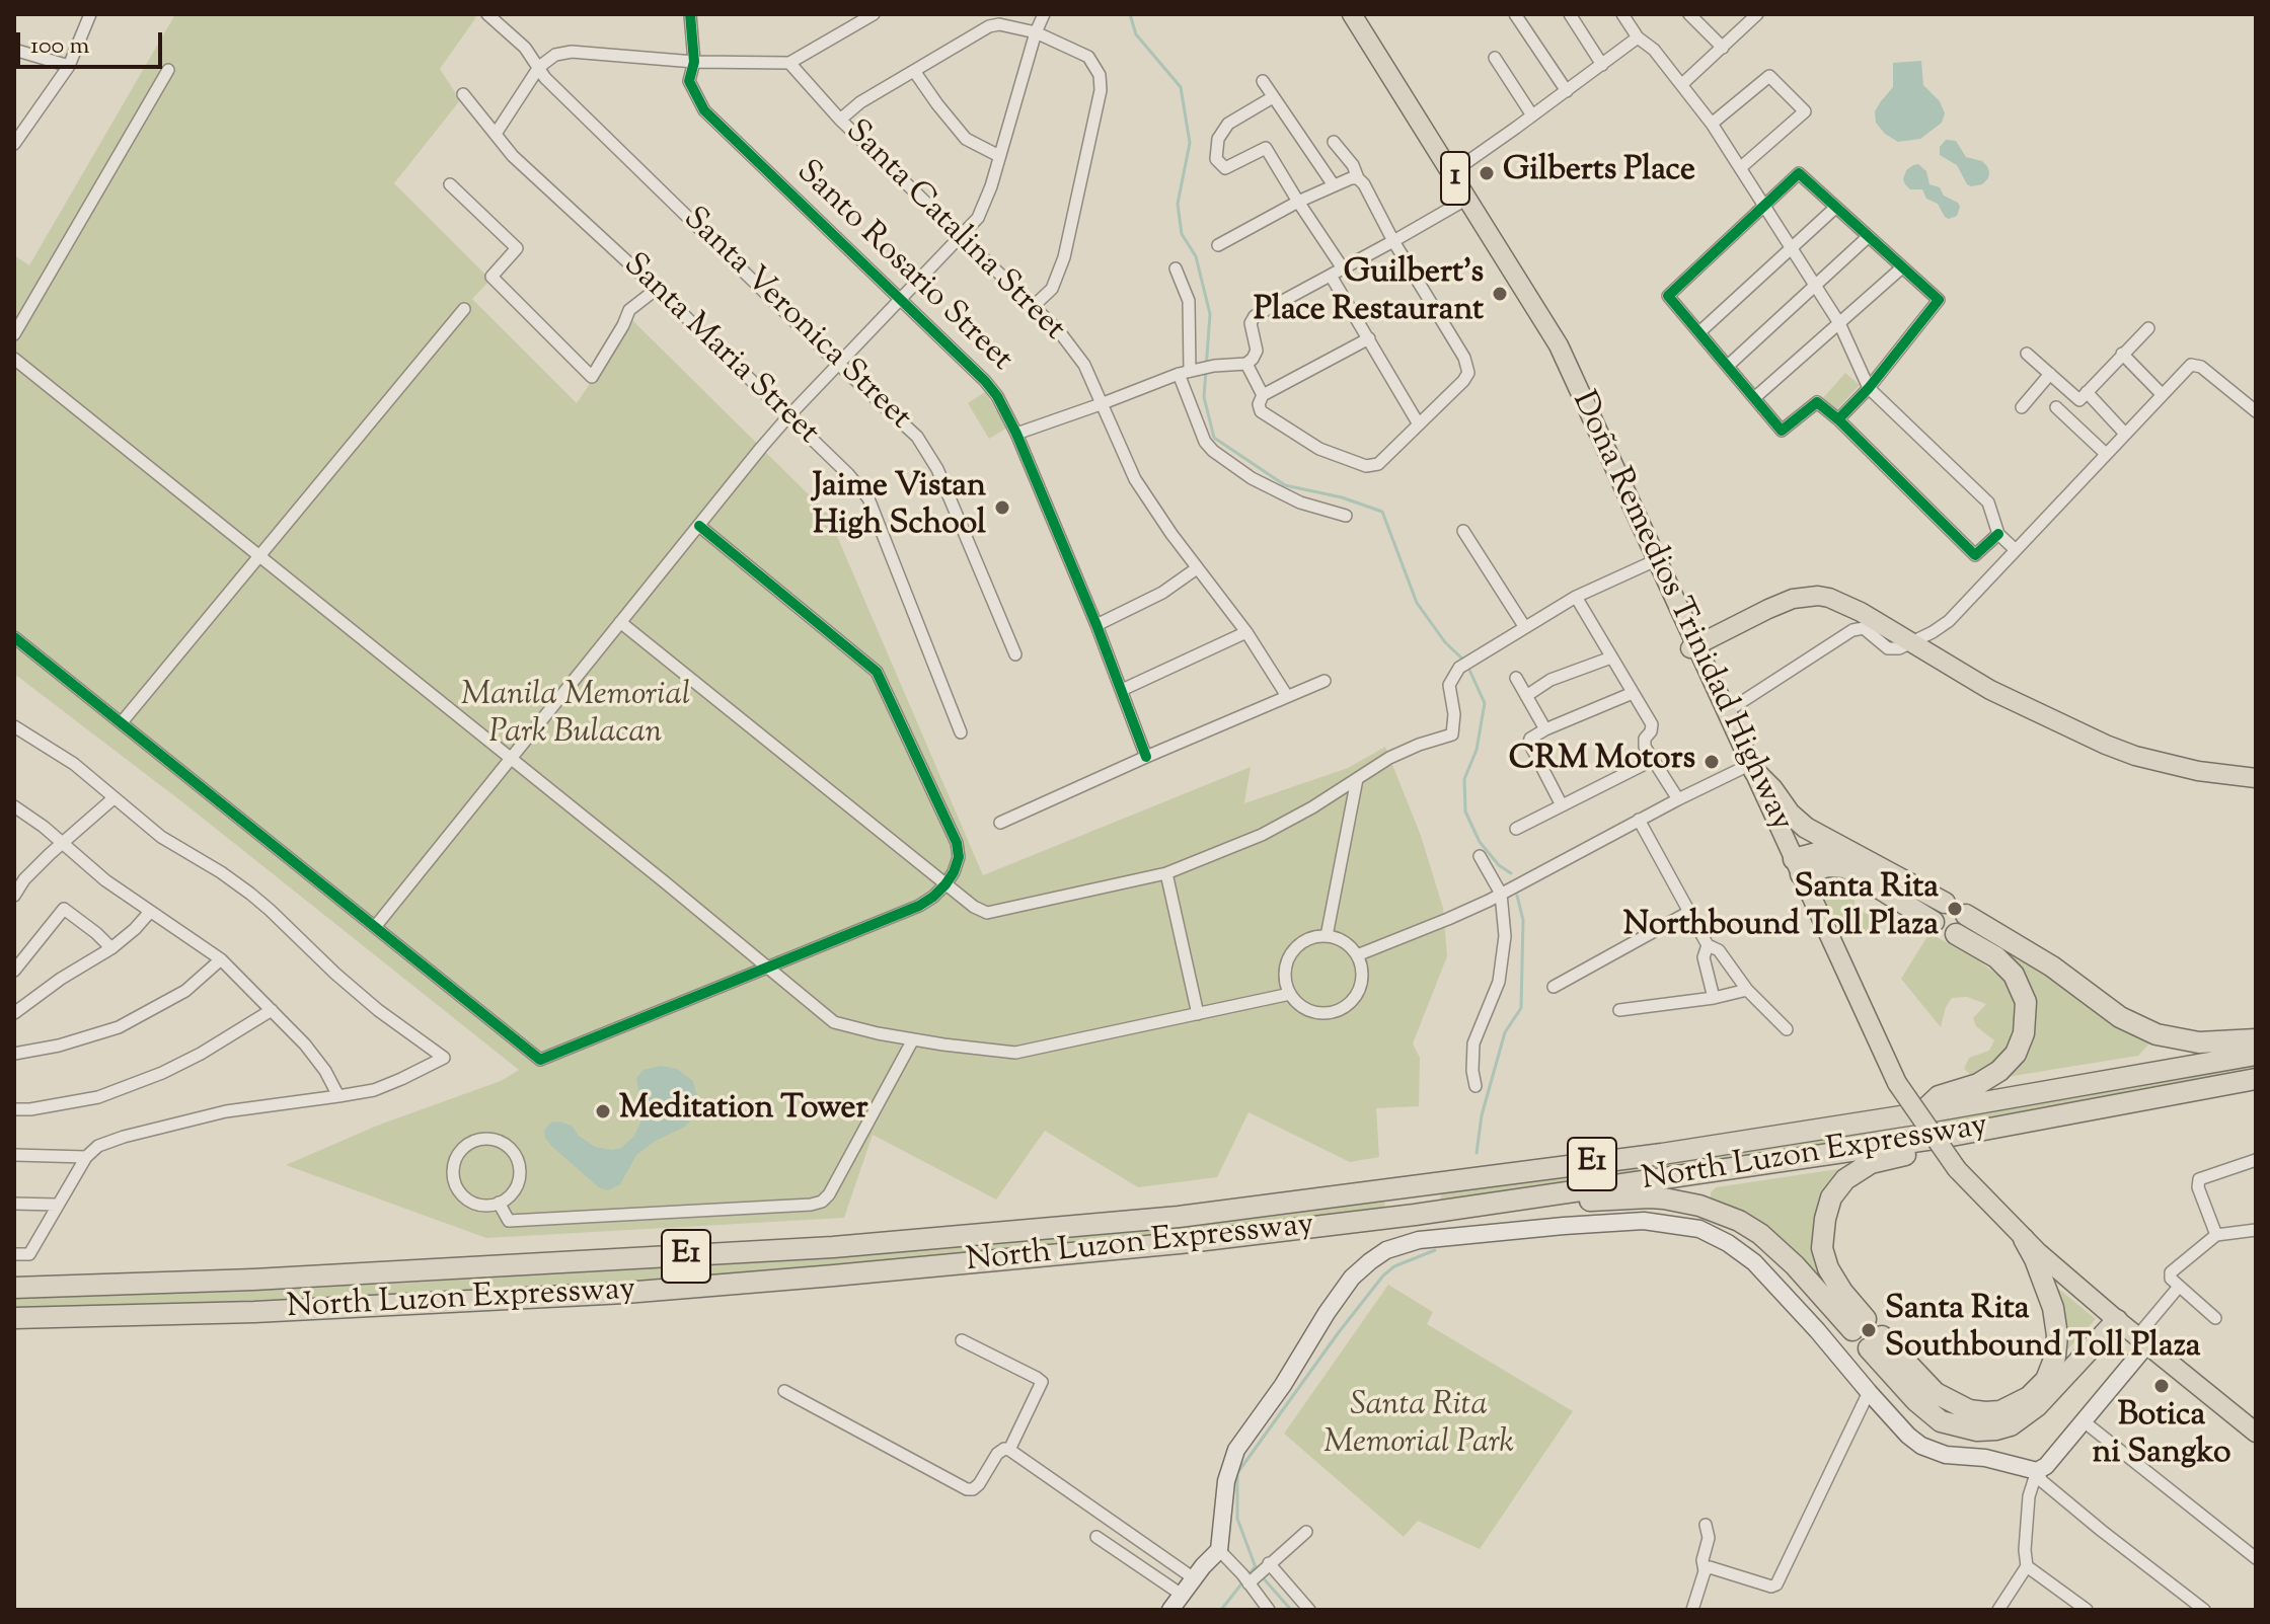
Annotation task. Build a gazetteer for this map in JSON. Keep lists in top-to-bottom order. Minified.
{"streets":{"highway":["North Luzon Expressway","E1"],"main road":["1","Doña Remedios Trinidad Highway"],"street":["Santa Catalina Street","Santo Rosario Street","Santa Veronica Street","Santa Maria Street"]},"parks":["Manila Memorial Park Bulacan","Santa Rita Memorial Park"],"places":["Gilberts Place","Guilbert's Place Restaurant","Jaime Vistan High School","CRM Motors","Santa Rita Northbound Toll Plaza","Meditation Tower","Santa Rita Southbound Toll Plaza","Botica ni Sangko"],"scale_bar":"100 m"}
